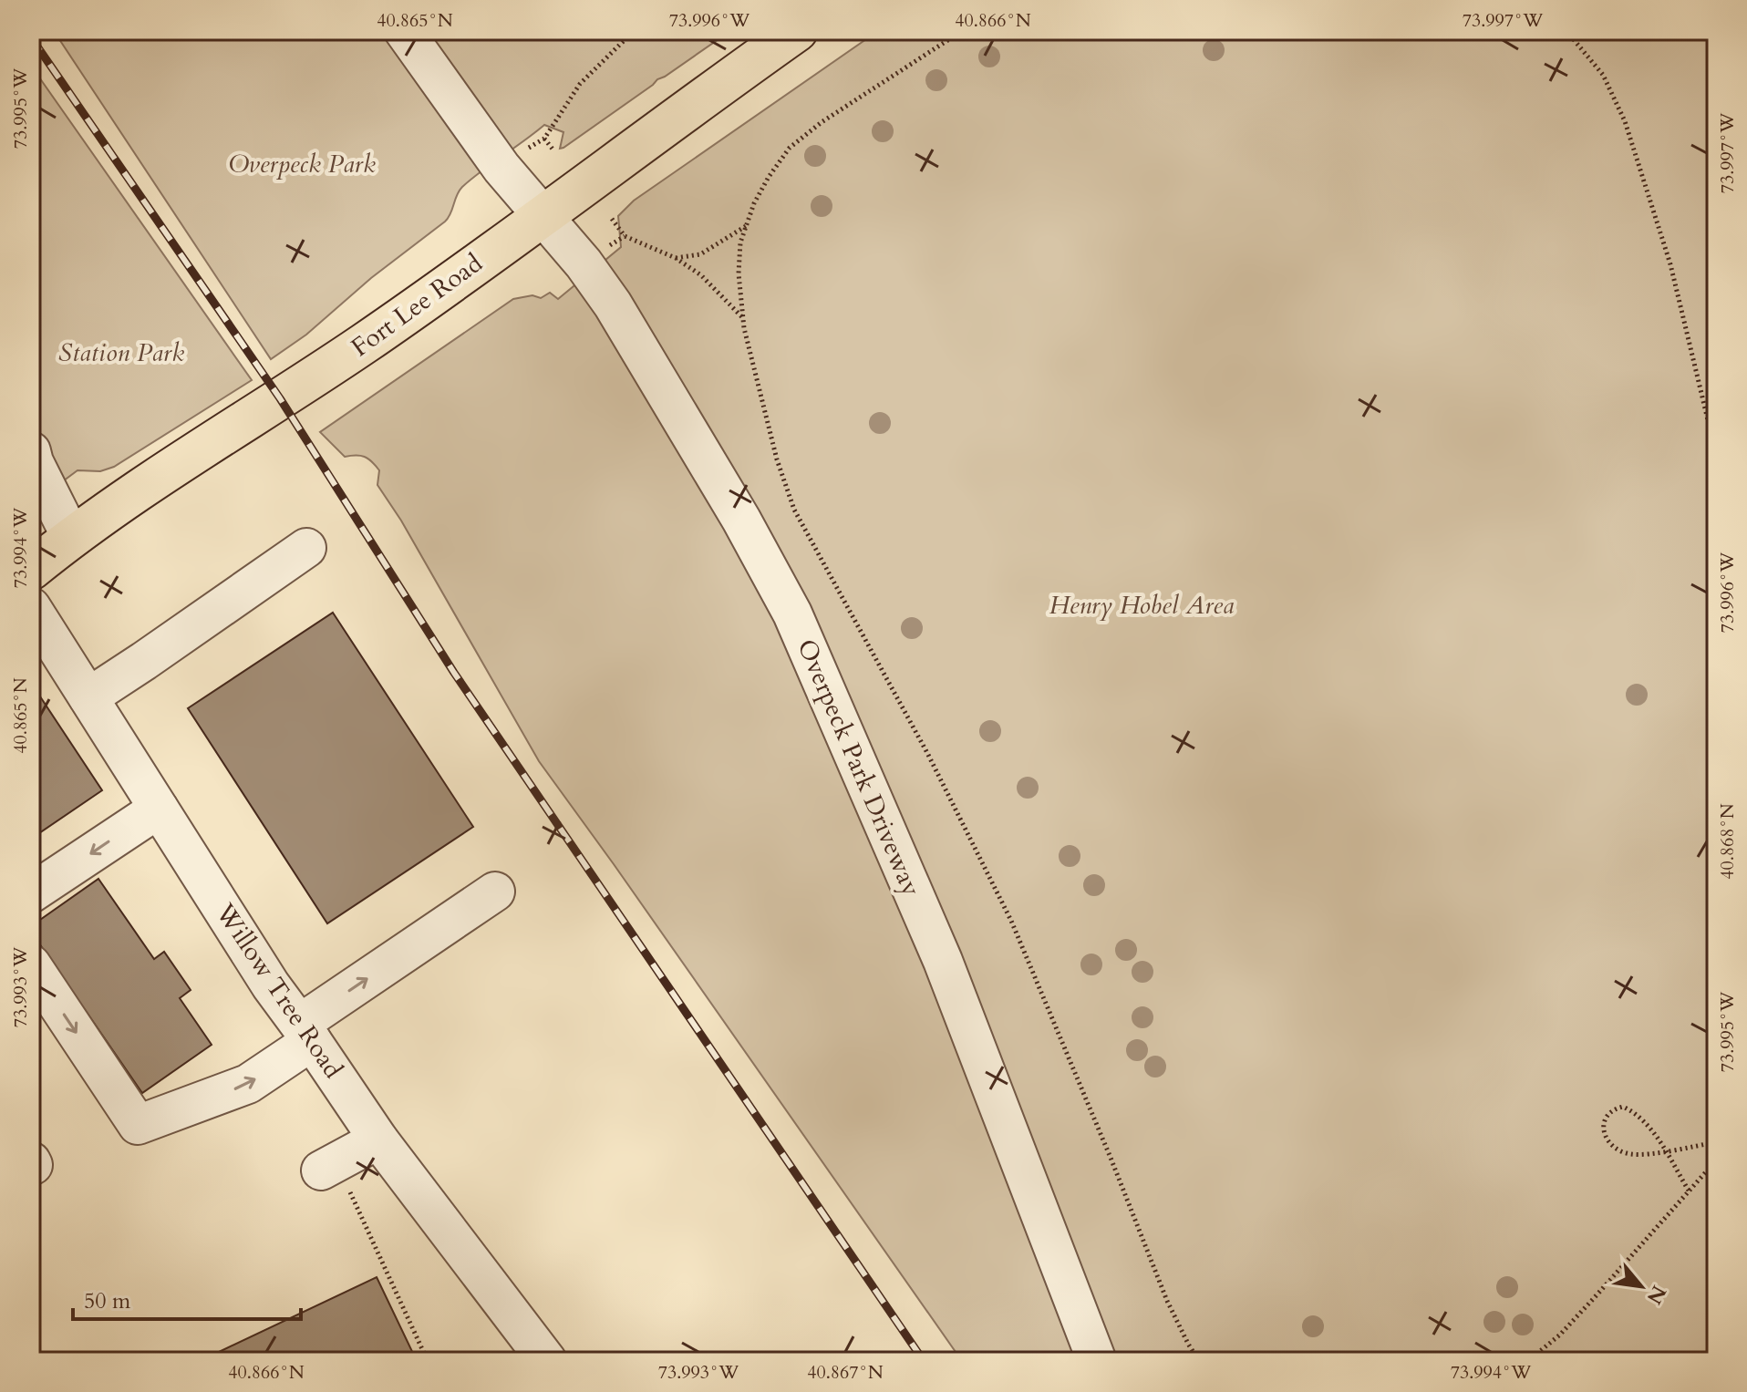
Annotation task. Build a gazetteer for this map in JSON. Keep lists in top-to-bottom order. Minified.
{"streets":{"main road":["Fort Lee Road"],"street":["Overpeck Park Driveway","Willow Tree Road"]},"crossings":[["Fort Lee Road","Overpeck Park Driveway"]],"parks":["Overpeck Park","Station Park","Henry Hobel Area"],"scale_bar":"50 m","north":"bottom right","coordinates":["40.865°N","73.996°W","40.866°N","73.997°W","73.995°W","73.994°W","40.868°N","73.993°W","40.867°N"]}
